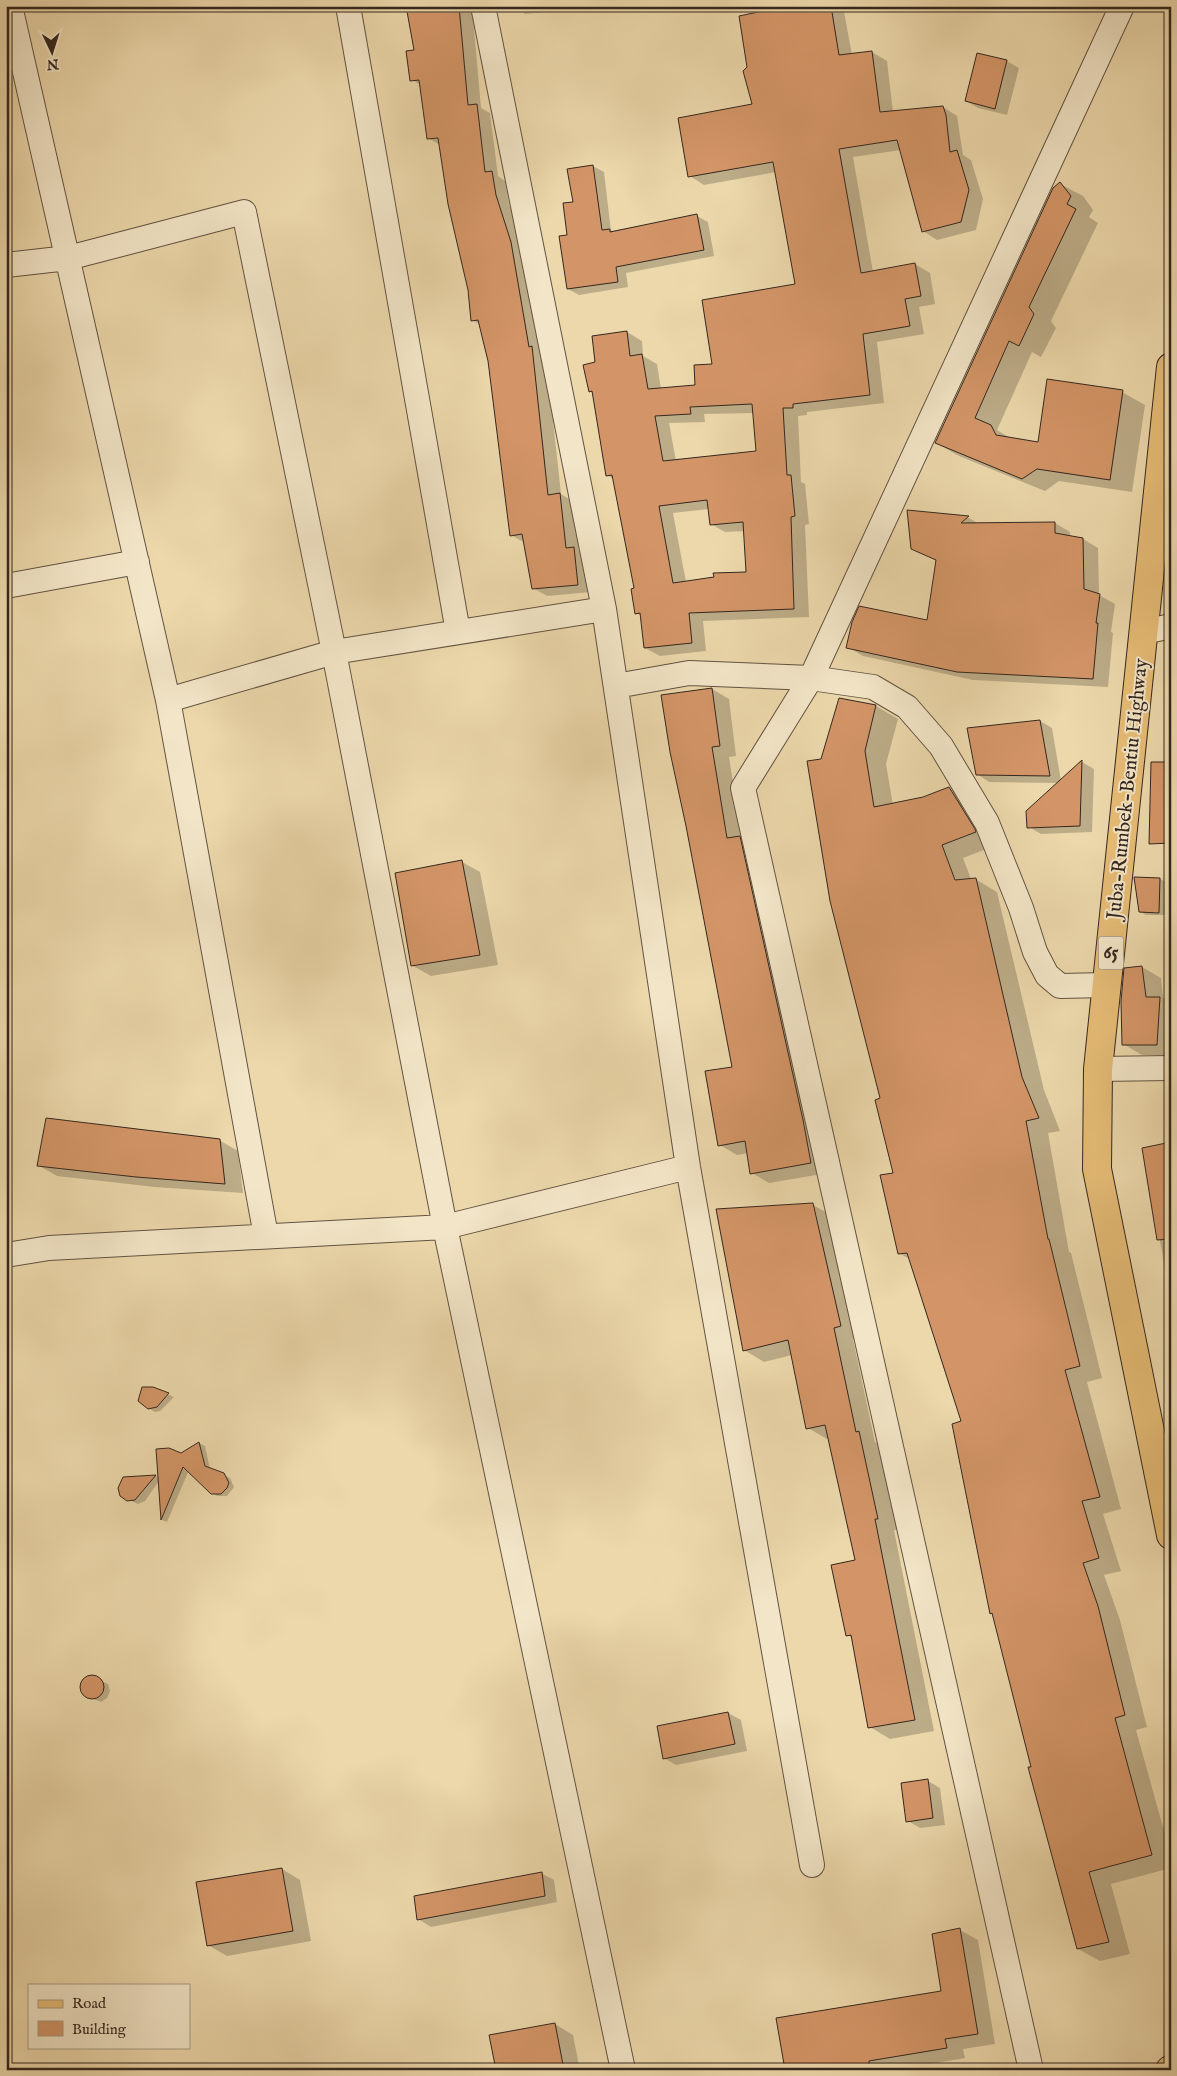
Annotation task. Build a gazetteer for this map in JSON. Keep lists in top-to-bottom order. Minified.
{"streets":{"main road":["Juba-Rumbek-Bentiu Highway","65"]},"legend":["Road","Building"],"north":"bottom"}
